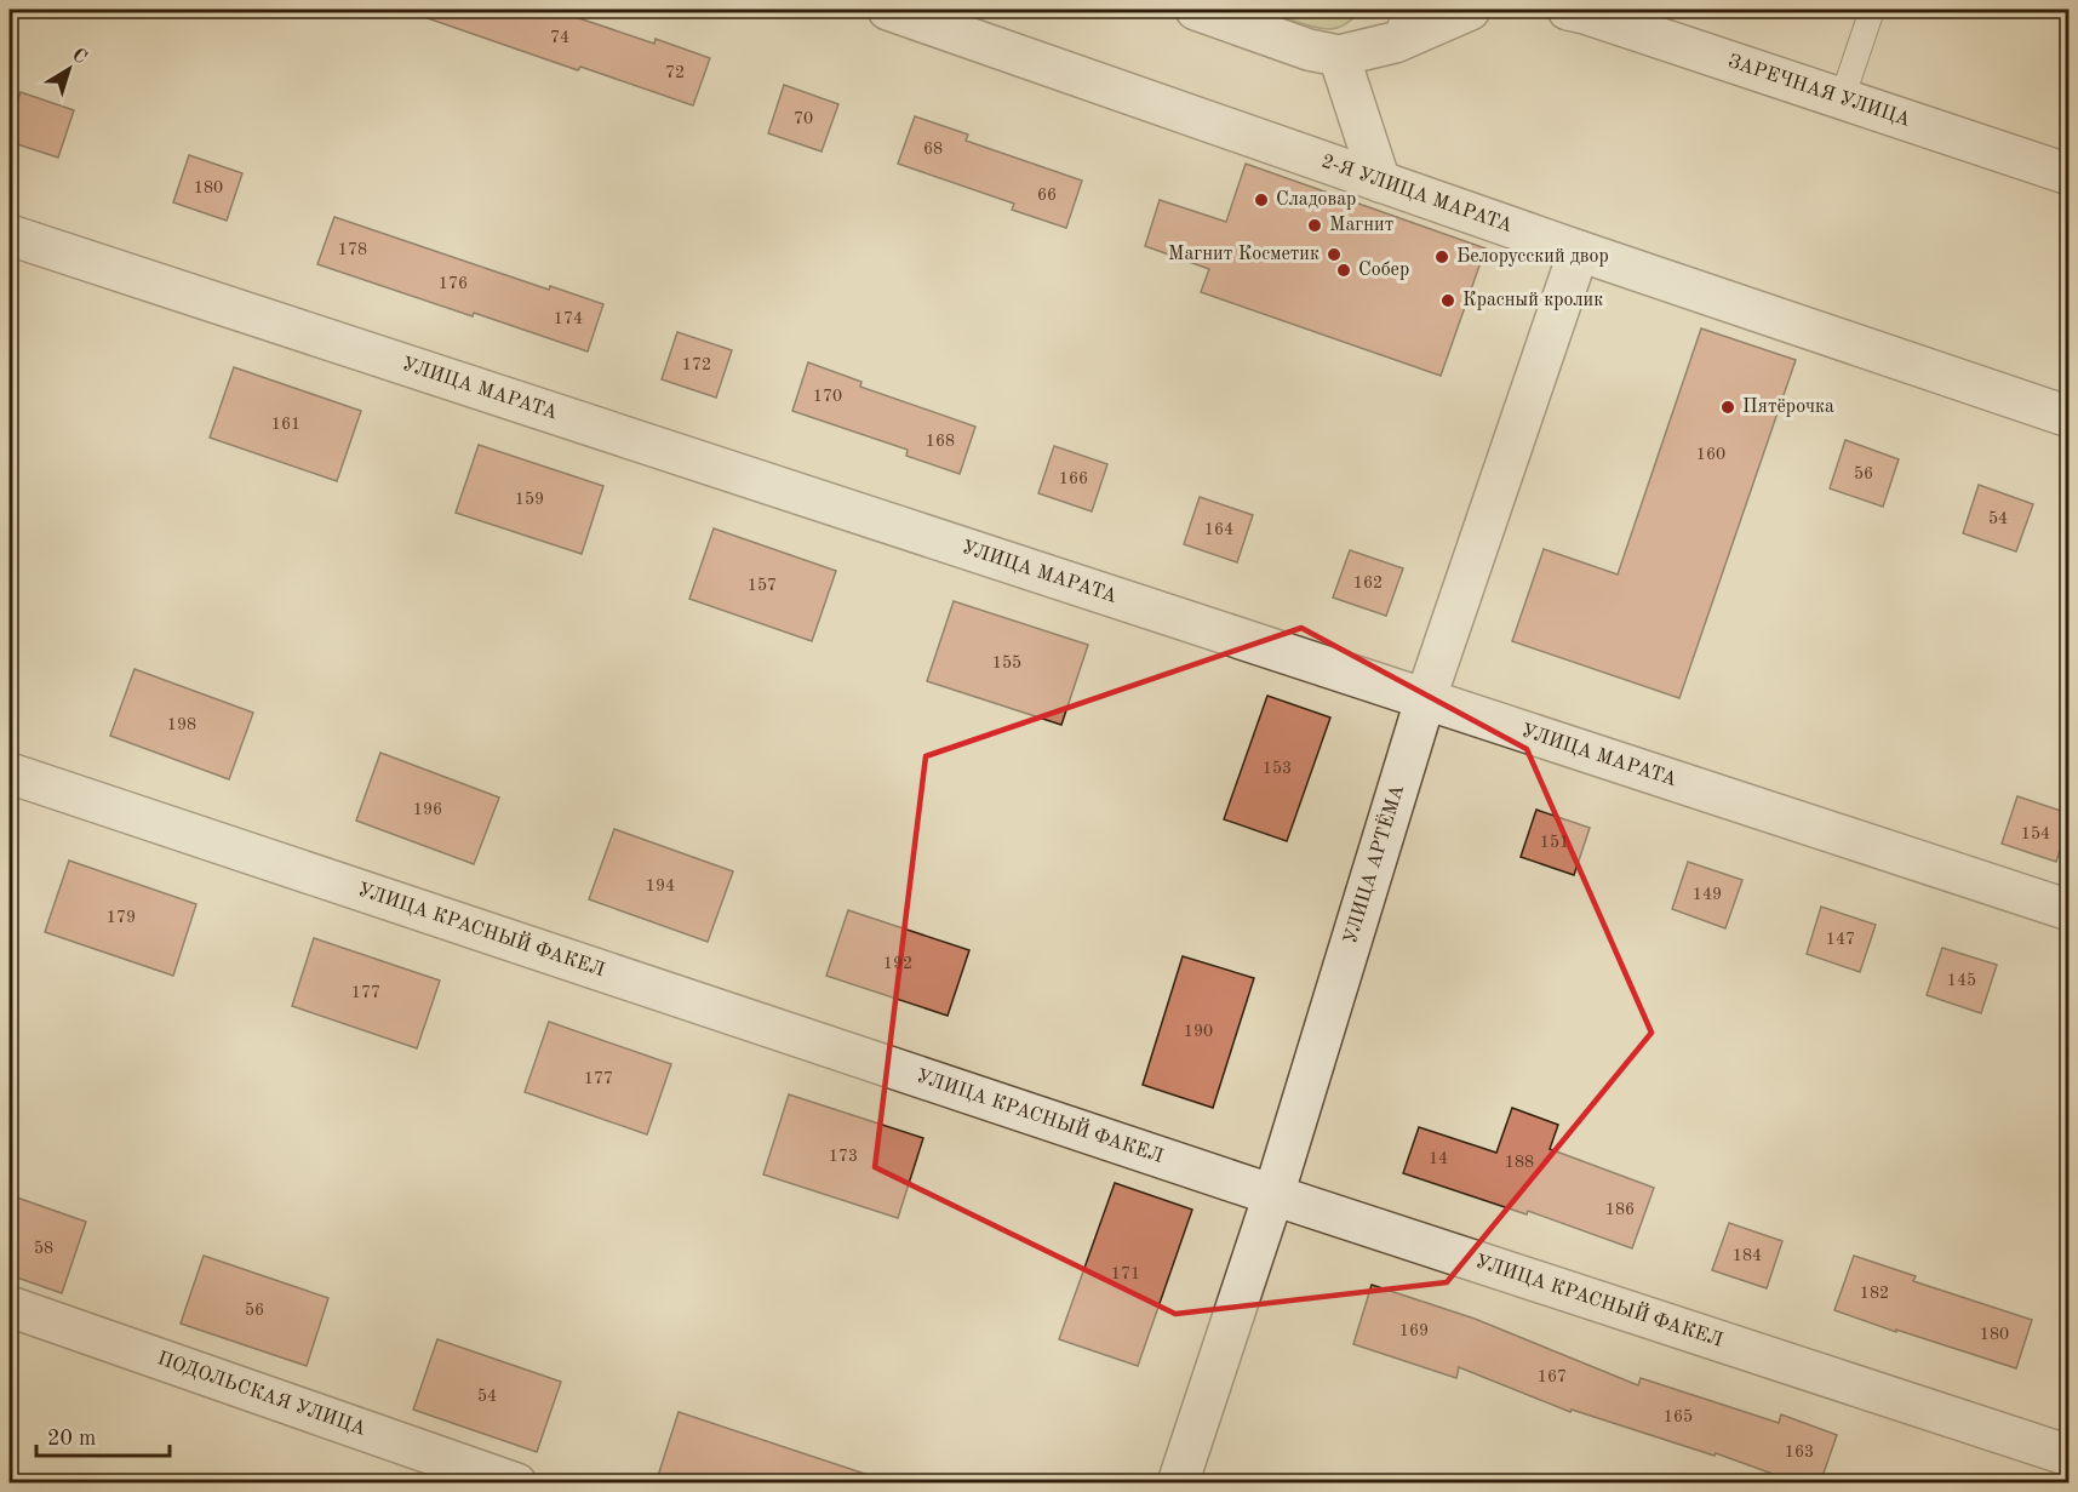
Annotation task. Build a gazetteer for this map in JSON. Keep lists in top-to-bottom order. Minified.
{"streets":{"street":["ЗАРЕЧНАЯ УЛИЦА","2-Я УЛИЦА МАРАТА","УЛИЦА МАРАТА","УЛИЦА АРТЁМА","УЛИЦА КРАСНЫЙ ФАКЕЛ","ПОДОЛЬСКАЯ УЛИЦА"]},"crossings":[["2-Я УЛИЦА МАРАТА","УЛИЦА АРТЁМА"],["УЛИЦА МАРАТА","УЛИЦА АРТЁМА"],["УЛИЦА АРТЁМА","УЛИЦА КРАСНЫЙ ФАКЕЛ"]],"places":["Сладовар","Магнит","Магнит Косметик","Белорусский двор","Собер","Красный кролик","Пятёрочка"],"house_numbers":["74","72","70","68","180","66","178","176","174","172","170","161","168","160","56","166","159","54","164","162","157","155","198","153","196","154","151","194","149","179","147","192","145","177","190","177","173","14","188","186","58","184","171","182","56","169","180","167","54","165","163"],"scale_bar":"20 m","north":"top right"}
